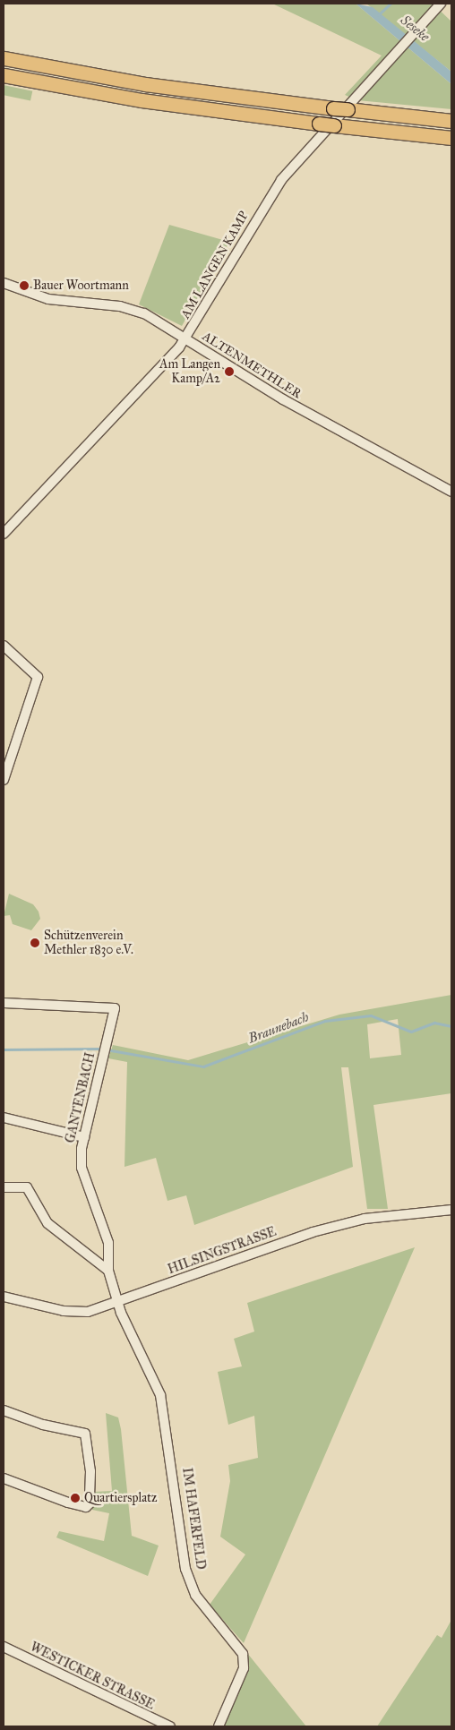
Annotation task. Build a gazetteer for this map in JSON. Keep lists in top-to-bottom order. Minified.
{"streets":{"street":["AM LANGEN KAMP","ALTENMETHLER","GANTENBACH","HILSINGSTRASSE","IM HAFERFELD","WESTICKER STRASSE"]},"crossings":[["AM LANGEN KAMP","ALTENMETHLER"],["GANTENBACH","HILSINGSTRASSE"],["GANTENBACH","IM HAFERFELD"],["HILSINGSTRASSE","IM HAFERFELD"]],"water":["Seseke","Braunebach"],"places":["Bauer Woortmann","Am Langen Kamp/A2","Schützenverein Methler 1830 e.V.","Quartiersplatz"]}
